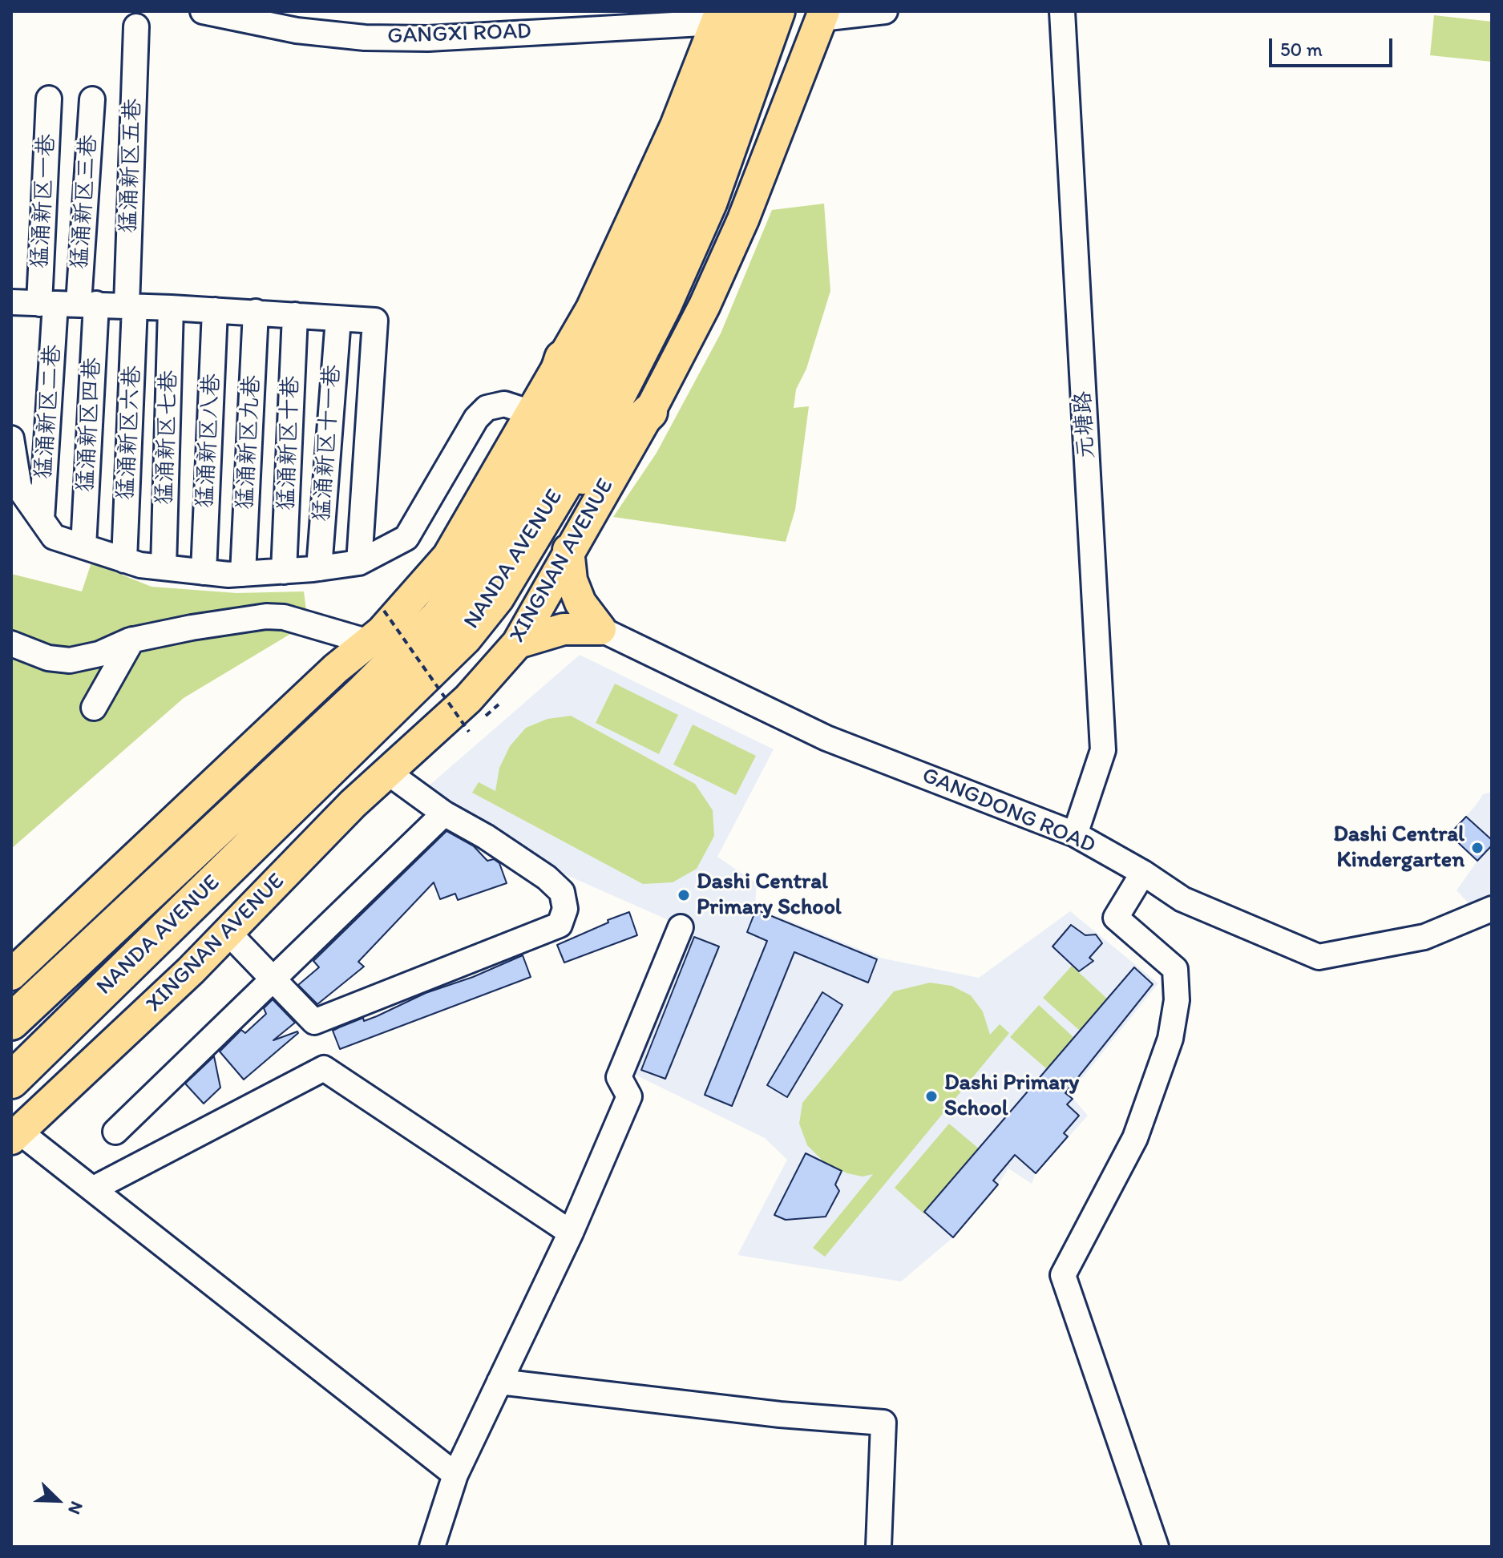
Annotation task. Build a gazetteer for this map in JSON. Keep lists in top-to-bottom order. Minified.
{"streets":{"highway":["NANDA AVENUE"],"main road":["XINGNAN AVENUE"],"street":["GANGXI ROAD","猛涌新区五巷","猛涌新区一巷","猛涌新区三巷","猛涌新区二巷","猛涌新区四巷","元塘路","猛涌新区六巷","猛涌新区七巷","猛涌新区八巷","猛涌新区九巷","猛涌新区十巷","猛涌新区十一巷","GANGDONG ROAD"]},"crossings":[["GANGXI ROAD","NANDA AVENUE"],["猛涌新区五巷","猛涌新区六巷"],["猛涌新区一巷","猛涌新区三巷"],["猛涌新区一巷","猛涌新区二巷"],["猛涌新区一巷","猛涌新区四巷"],["猛涌新区三巷","猛涌新区二巷"],["猛涌新区三巷","猛涌新区四巷"],["猛涌新区二巷","猛涌新区四巷"],["元塘路","GANGDONG ROAD"]],"places":["Dashi Central Kindergarten","Dashi Central Primary School","Dashi Primary School"],"scale_bar":"50 m","north":"bottom right"}
